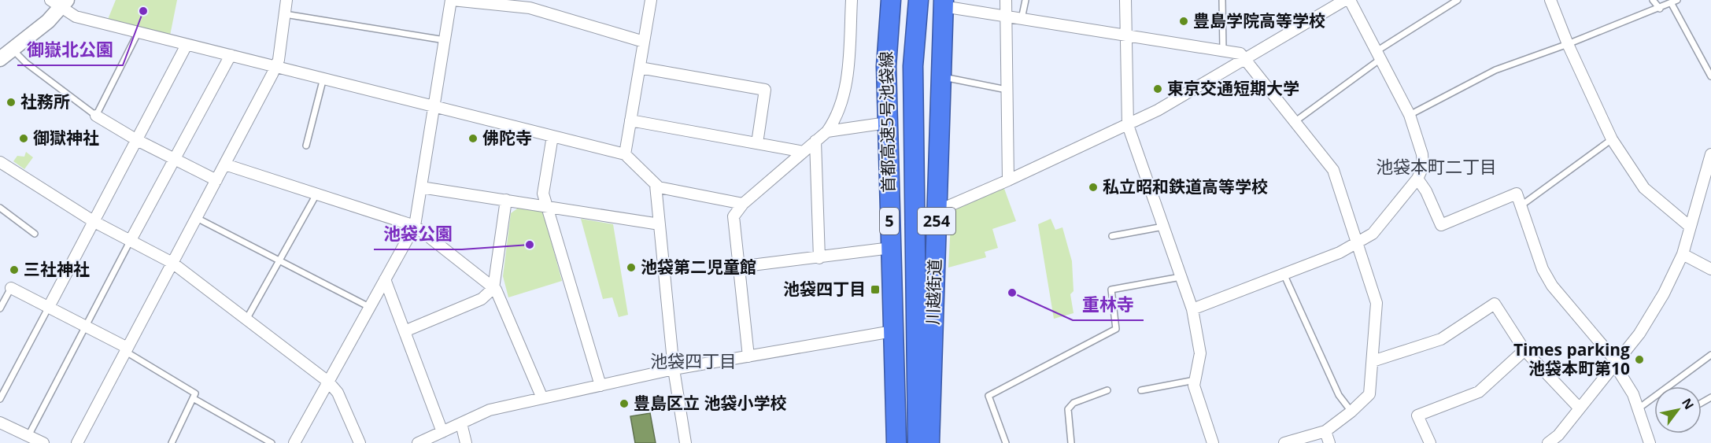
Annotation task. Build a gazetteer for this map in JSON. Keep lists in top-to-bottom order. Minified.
{"streets":{"highway":["首都高速5号池袋線","5","254","川越街道"]},"districts":["池袋本町二丁目","池袋四丁目"],"places":{"other":["御嶽北公園","豊島学院高等学校","東京交通短期大学","社務所","御獄神社","佛陀寺","私立昭和鉄道高等学校","池袋公園","池袋第二児童館","三社神社","重林寺","Times parking 池袋本町第10","豊島区立 池袋小学校"],"transit":["池袋四丁目"]},"north":"top right"}
